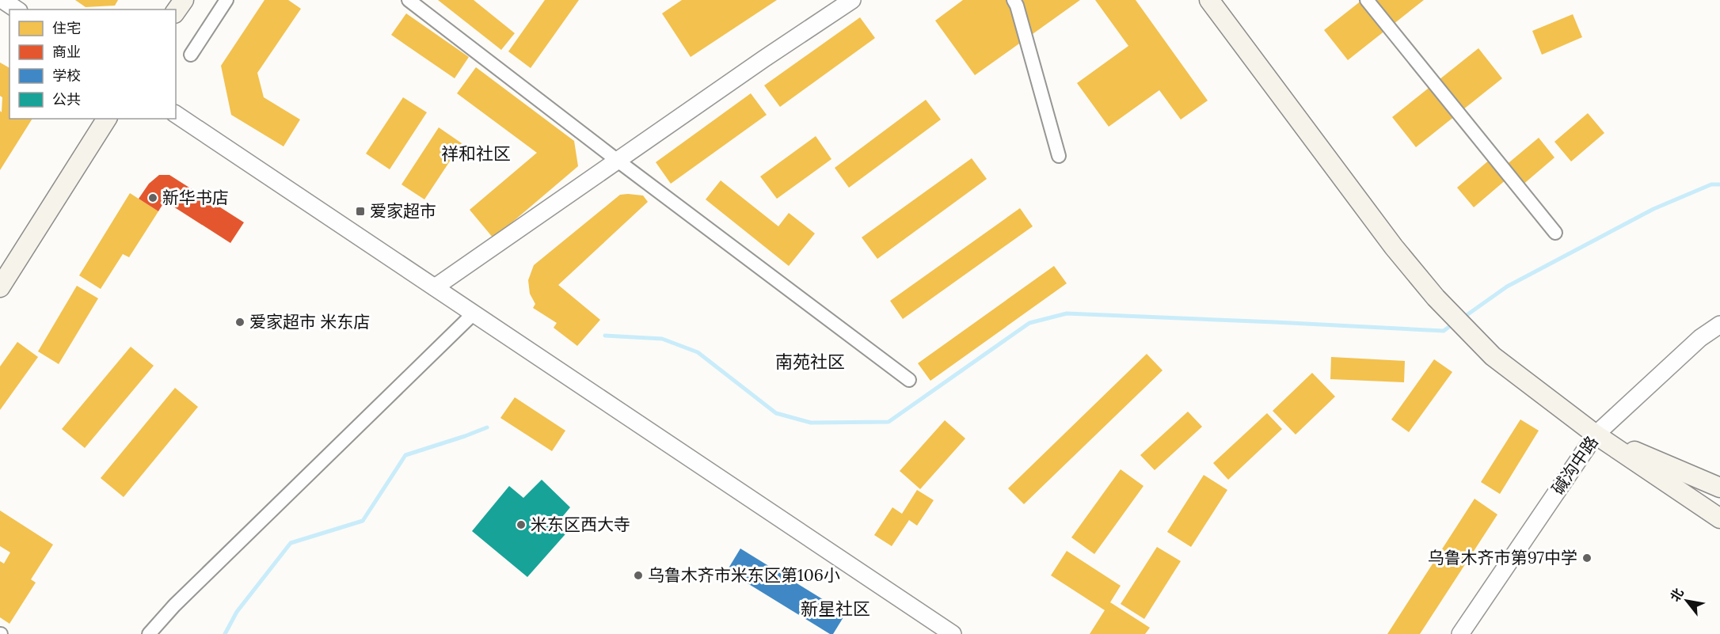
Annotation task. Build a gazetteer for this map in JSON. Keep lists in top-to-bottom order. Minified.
{"streets":{"street":["碱沟中路"]},"districts":["祥和社区","南苑社区","新星社区"],"places":{"other":["新华书店","爱家超市 米东店","米东区西大寺","乌鲁木齐市第97中学","乌鲁木齐市米东区第106小"],"transit":["爱家超市"]},"legend":["住宅","商业","学校","公共"],"north":"top left"}
